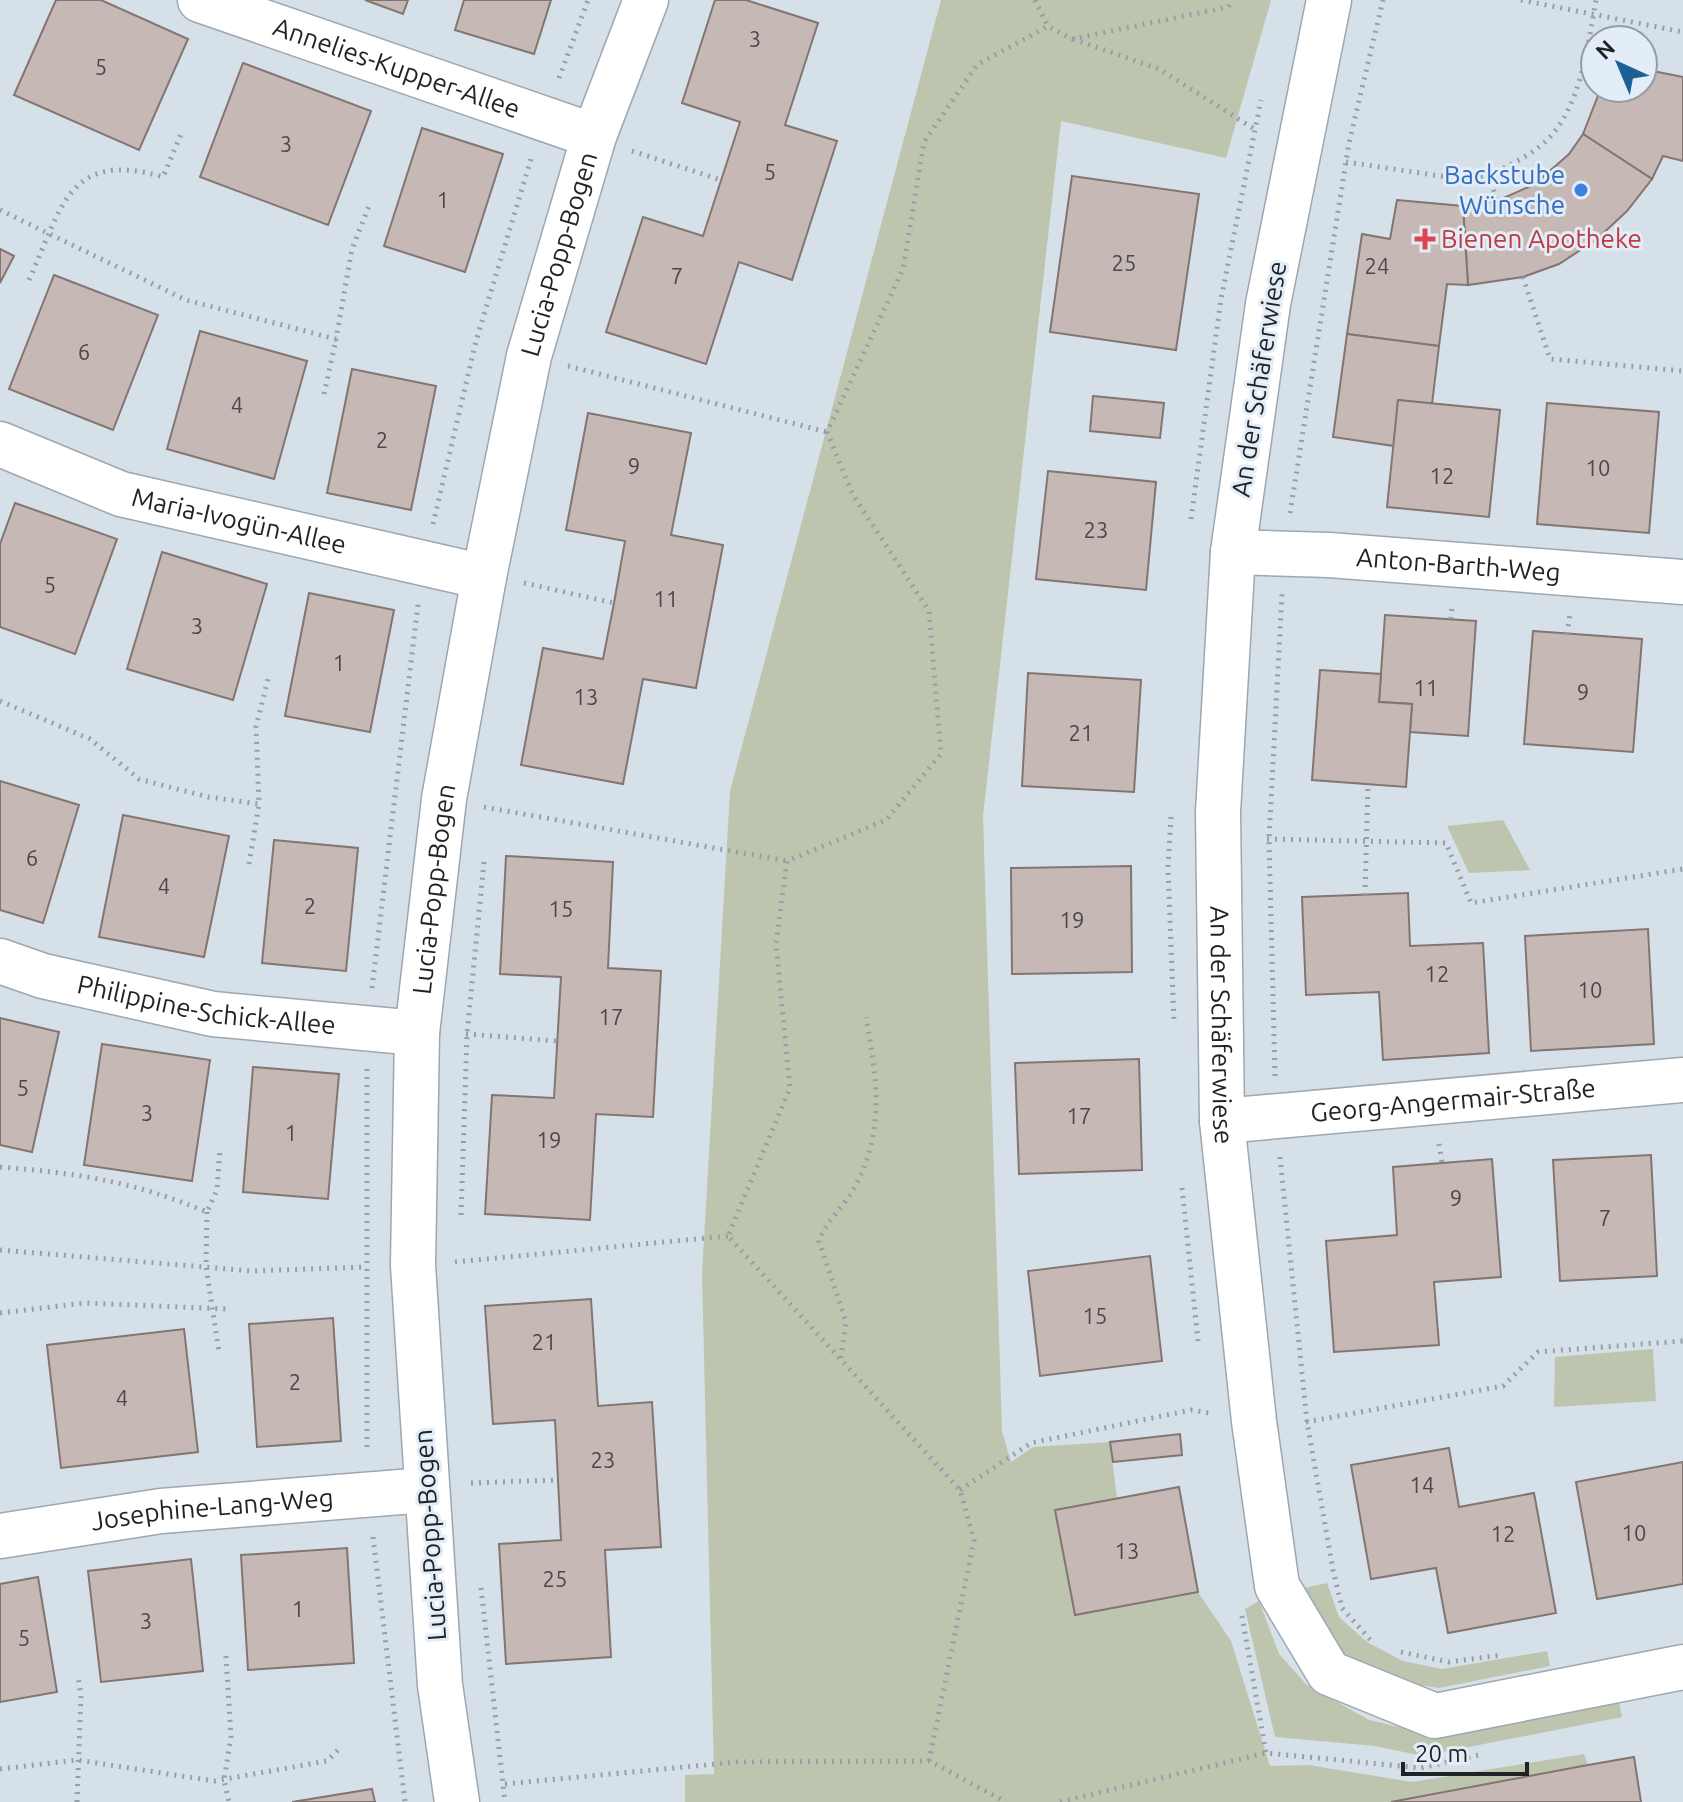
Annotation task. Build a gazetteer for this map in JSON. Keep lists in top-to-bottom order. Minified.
{"streets":{"street":["Annelies-Kupper-Allee","Lucia-Popp-Bogen","An der Schäferwiese","Maria-Ivogün-Allee","Anton-Barth-Weg","Philippine-Schick-Allee","Georg-Angermair-Straße","Josephine-Lang-Weg"]},"crossings":[["Annelies-Kupper-Allee","Lucia-Popp-Bogen"],["Lucia-Popp-Bogen","Maria-Ivogün-Allee"],["Lucia-Popp-Bogen","Philippine-Schick-Allee"],["Lucia-Popp-Bogen","Josephine-Lang-Weg"],["An der Schäferwiese","Anton-Barth-Weg"],["An der Schäferwiese","Georg-Angermair-Straße"]],"places":{"other":["Backstube Wünsche"],"health":["Bienen Apotheke"]},"house_numbers":["3","5","3","5","1","25","24","7","6","4","2","9","10","12","23","5","11","3","1","11","9","13","21","6","4","2","15","19","12","10","17","5","3","17","1","19","9","7","15","21","2","4","23","14","10","12","13","25","1","3","5"],"scale_bar":"20 m","north":"top left"}
